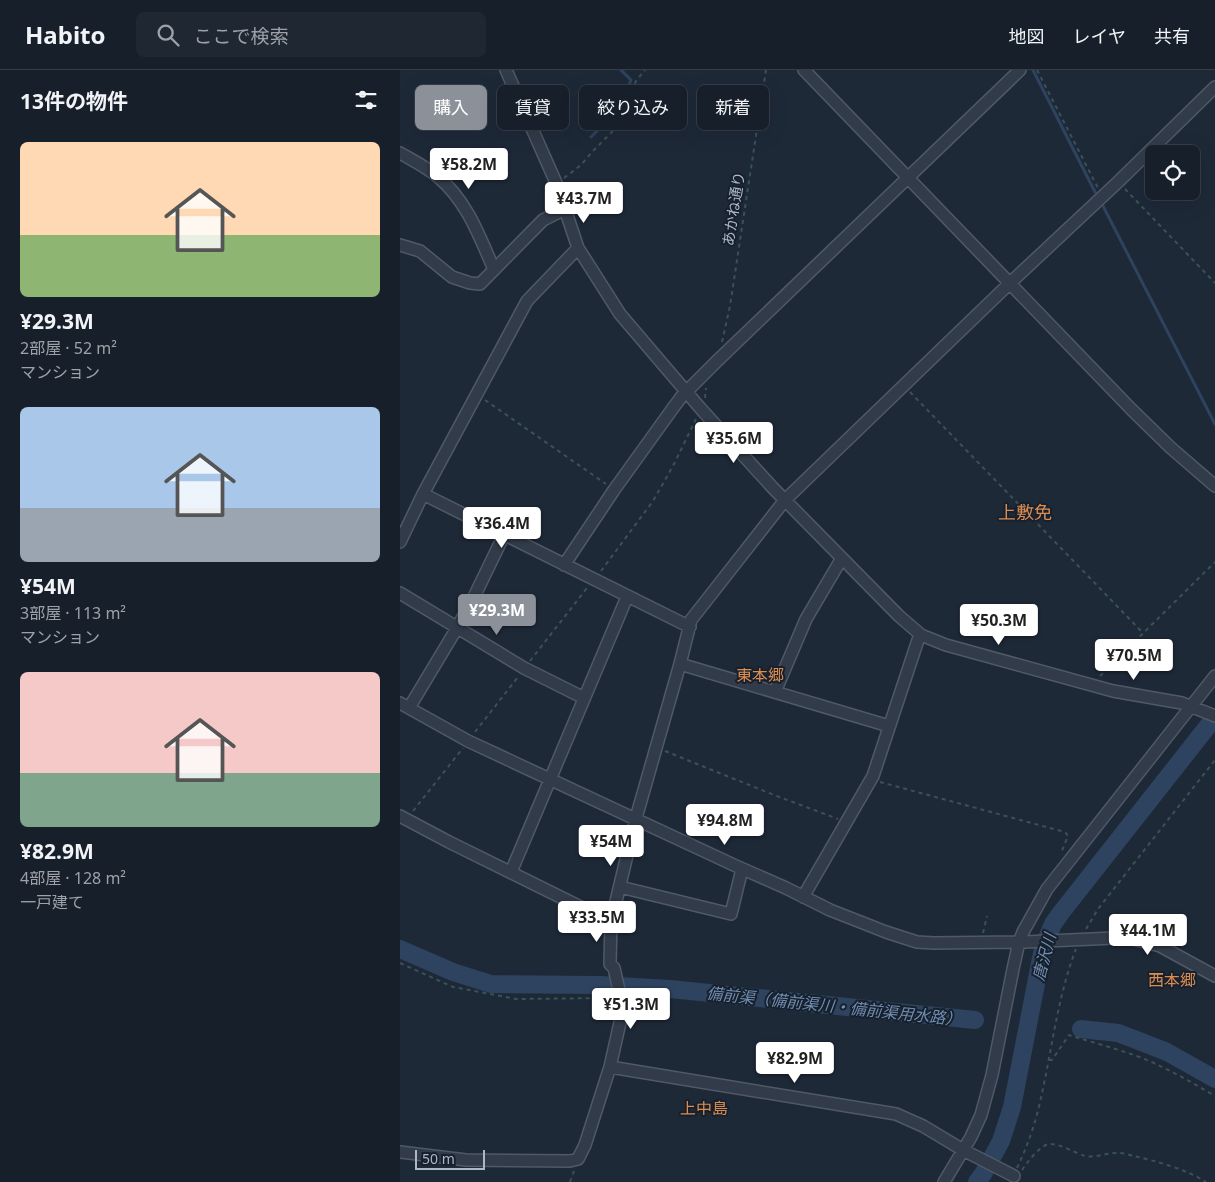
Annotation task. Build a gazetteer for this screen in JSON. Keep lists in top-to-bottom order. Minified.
{"streets":{"path":["あかね通り"]},"districts":["上敷免","東本郷","西本郷","上中島"],"water":["唐沢川","備前渠（備前渠川・備前渠用水路）"],"scale_bar":"50 m","page":{"header":"Habito","search":"ここで検索","nav":["地図","レイヤ","共有"],"heading":"13件の物件","chip":["購入","賃貸","絞り込み","新着"],"list":[{"name":"¥29.3M","note":"2部屋 · 52 m² · マンション"},{"name":"¥54M","note":"3部屋 · 113 m² · マンション"},{"name":"¥82.9M","note":"4部屋 · 128 m² · 一戸建て"}],"price":["¥58.2M","¥43.7M","¥35.6M","¥36.4M","¥29.3M","¥50.3M","¥70.5M","¥94.8M","¥54M","¥33.5M","¥44.1M","¥51.3M","¥82.9M"],"scale":"50 m"}}
